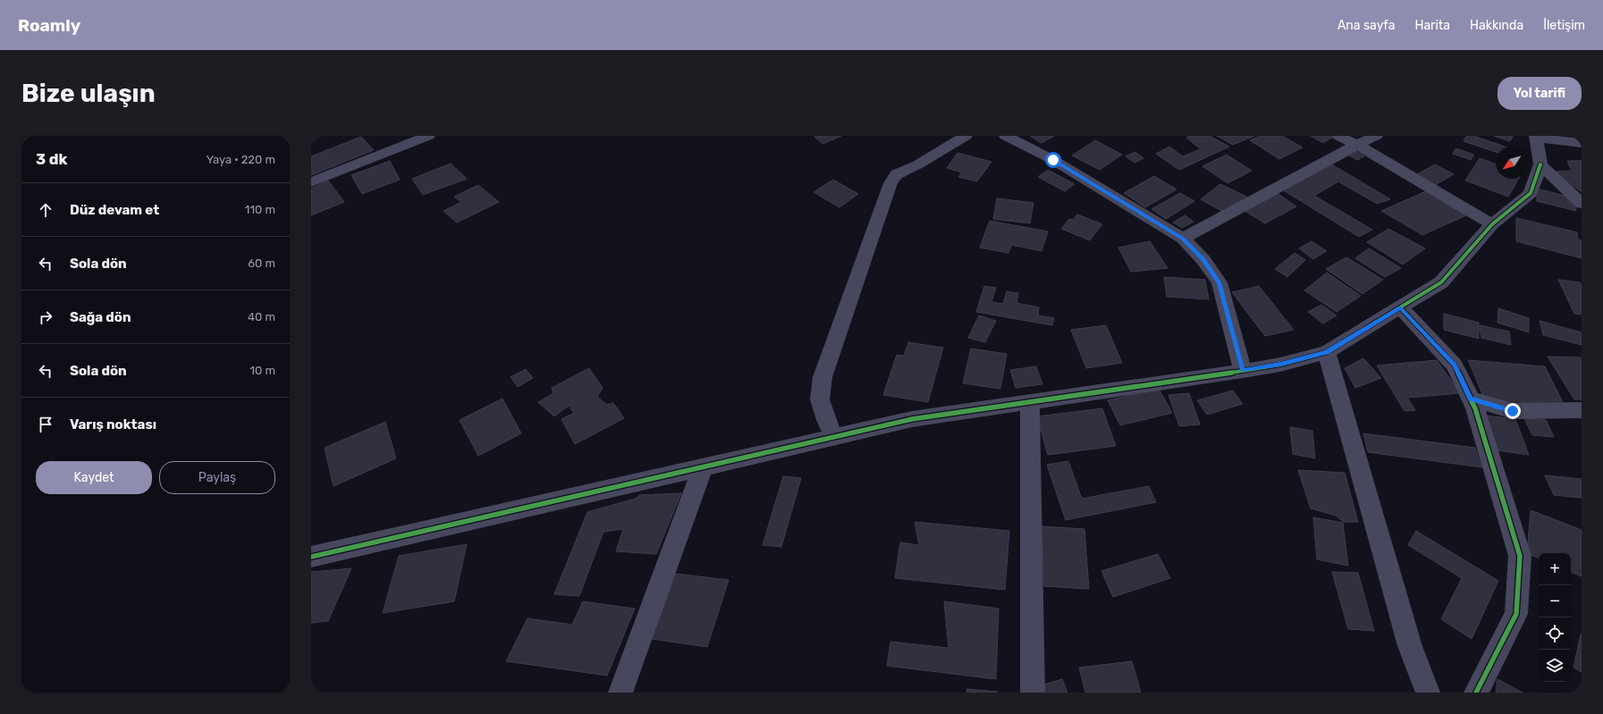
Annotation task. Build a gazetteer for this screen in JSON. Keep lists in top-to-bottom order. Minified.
{"north":"bottom left","page":{"header":"Roamly","nav":["Ana sayfa","Harita","Hakkında","İletişim"],"buttons":["Yol tarifi",["Kaydet","Paylaş"]],"title":"Bize ulaşın","heading":["3 dk","Yaya · 220 m"],"list":[["Düz devam et","110 m"],["Sola dön","60 m"],["Sağa dön","40 m"],["Sola dön","10 m"],"Varış noktası"],"map_buttons":["+","−"]}}
